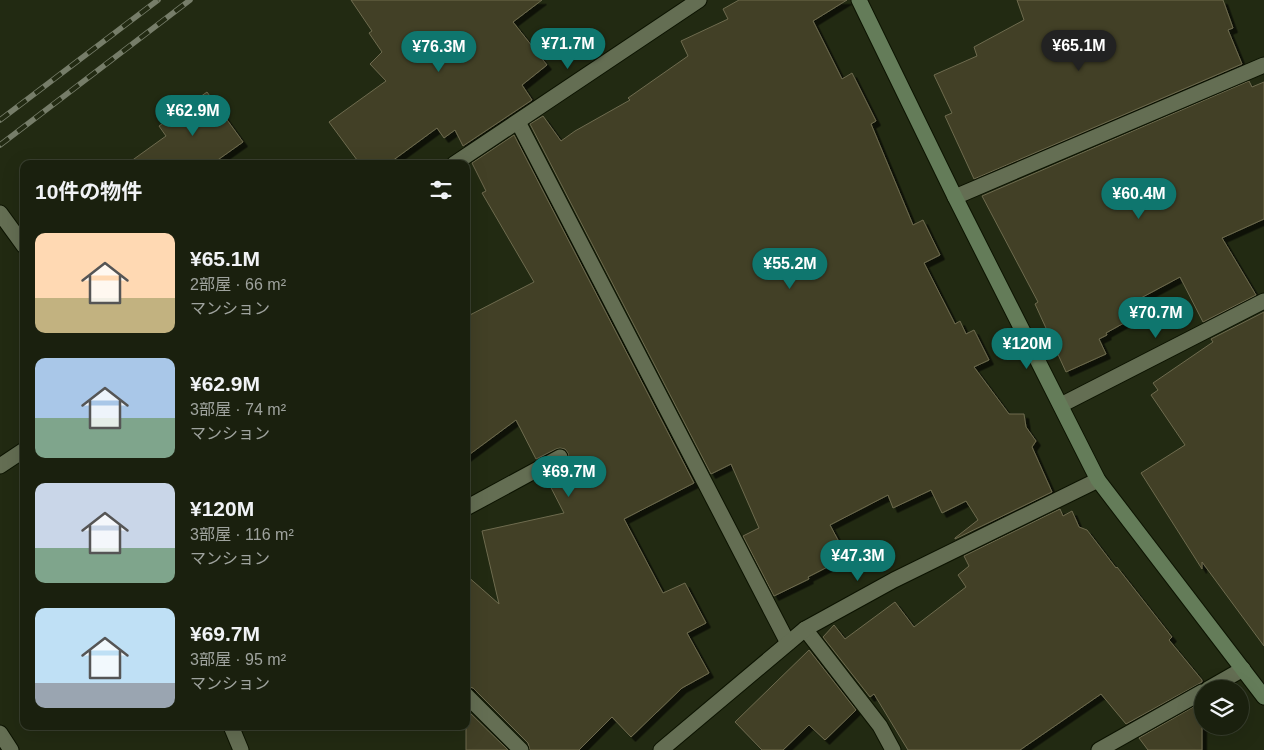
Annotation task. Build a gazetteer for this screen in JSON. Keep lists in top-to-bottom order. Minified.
{"page":{"price":["¥71.7M","¥65.1M","¥76.3M","¥62.9M","¥60.4M","¥55.2M","¥70.7M","¥120M","¥69.7M","¥47.3M"],"heading":"10件の物件","list":[{"name":"¥65.1M","note":"2部屋 · 66 m² · マンション"},{"name":"¥62.9M","note":"3部屋 · 74 m² · マンション"},{"name":"¥120M","note":"3部屋 · 116 m² · マンション"},{"name":"¥69.7M","note":"3部屋 · 95 m² · マンション"}]}}
